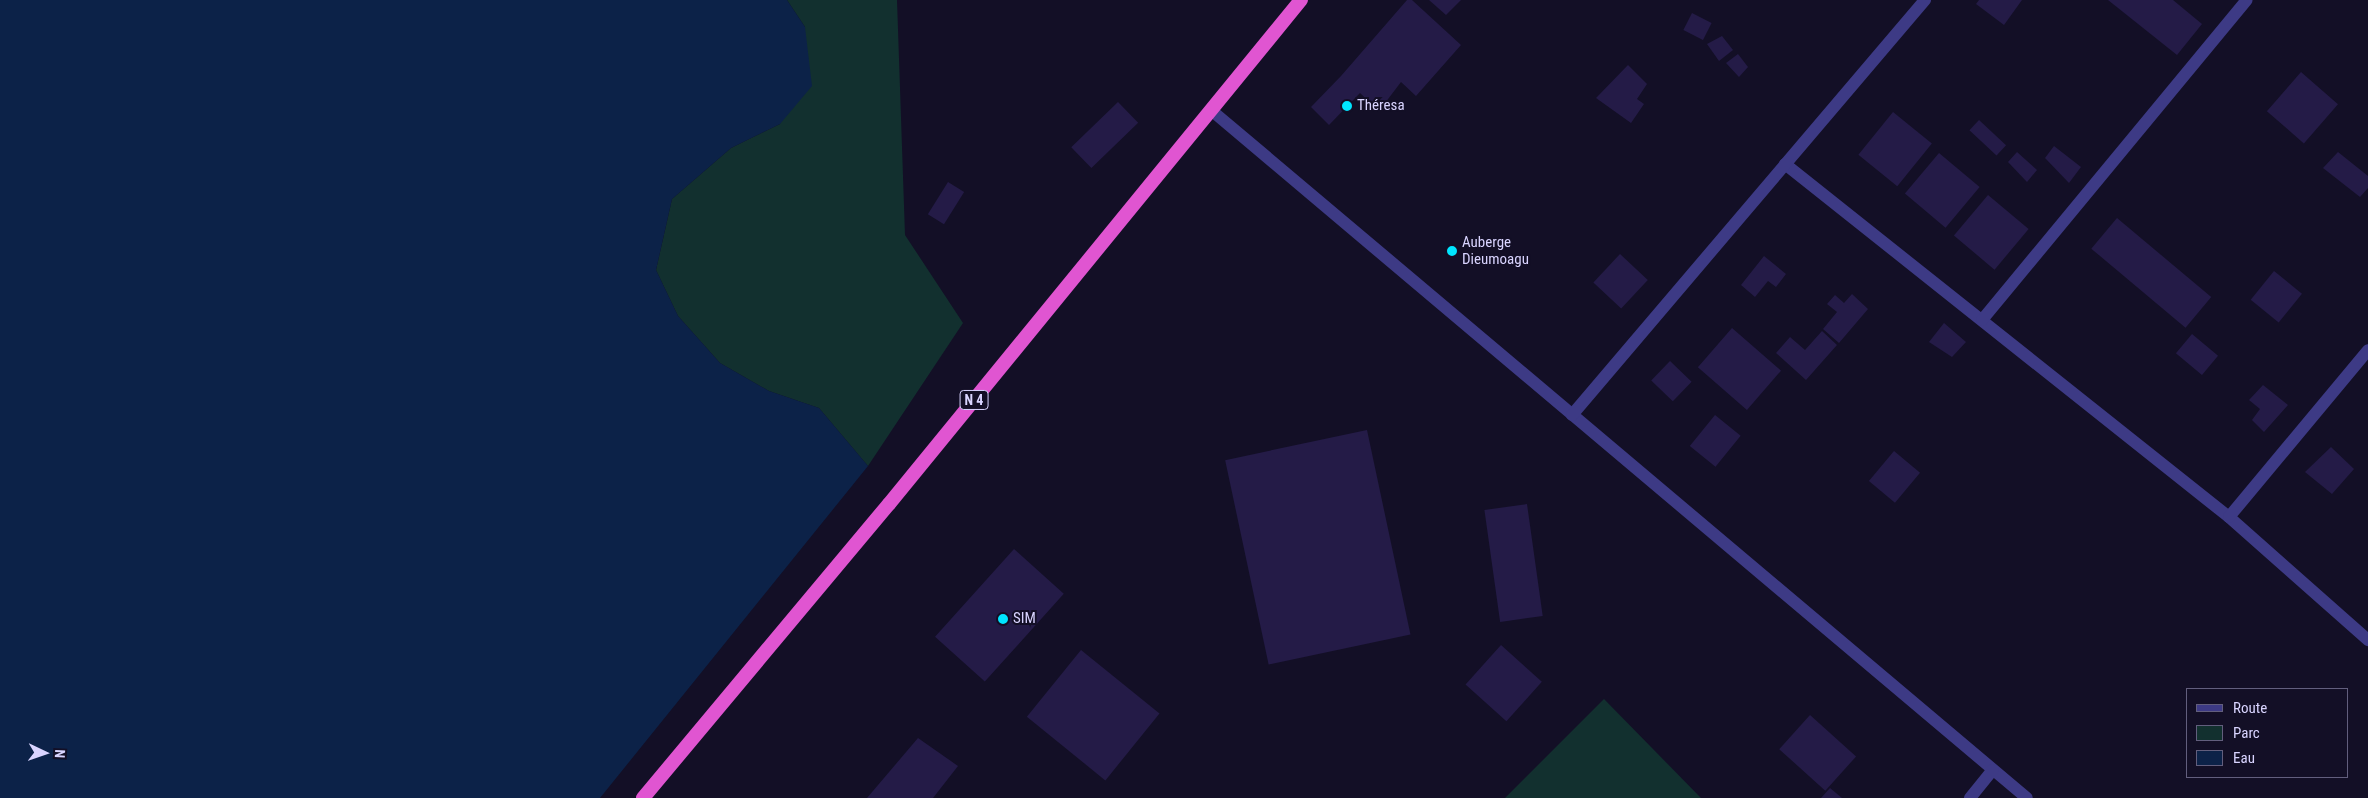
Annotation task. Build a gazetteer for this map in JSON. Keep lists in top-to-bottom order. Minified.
{"streets":{"highway":["N 4"]},"places":["Théresa","Auberge Dieumoagu","SIM"],"legend":["Route","Parc","Eau"],"north":"right"}
